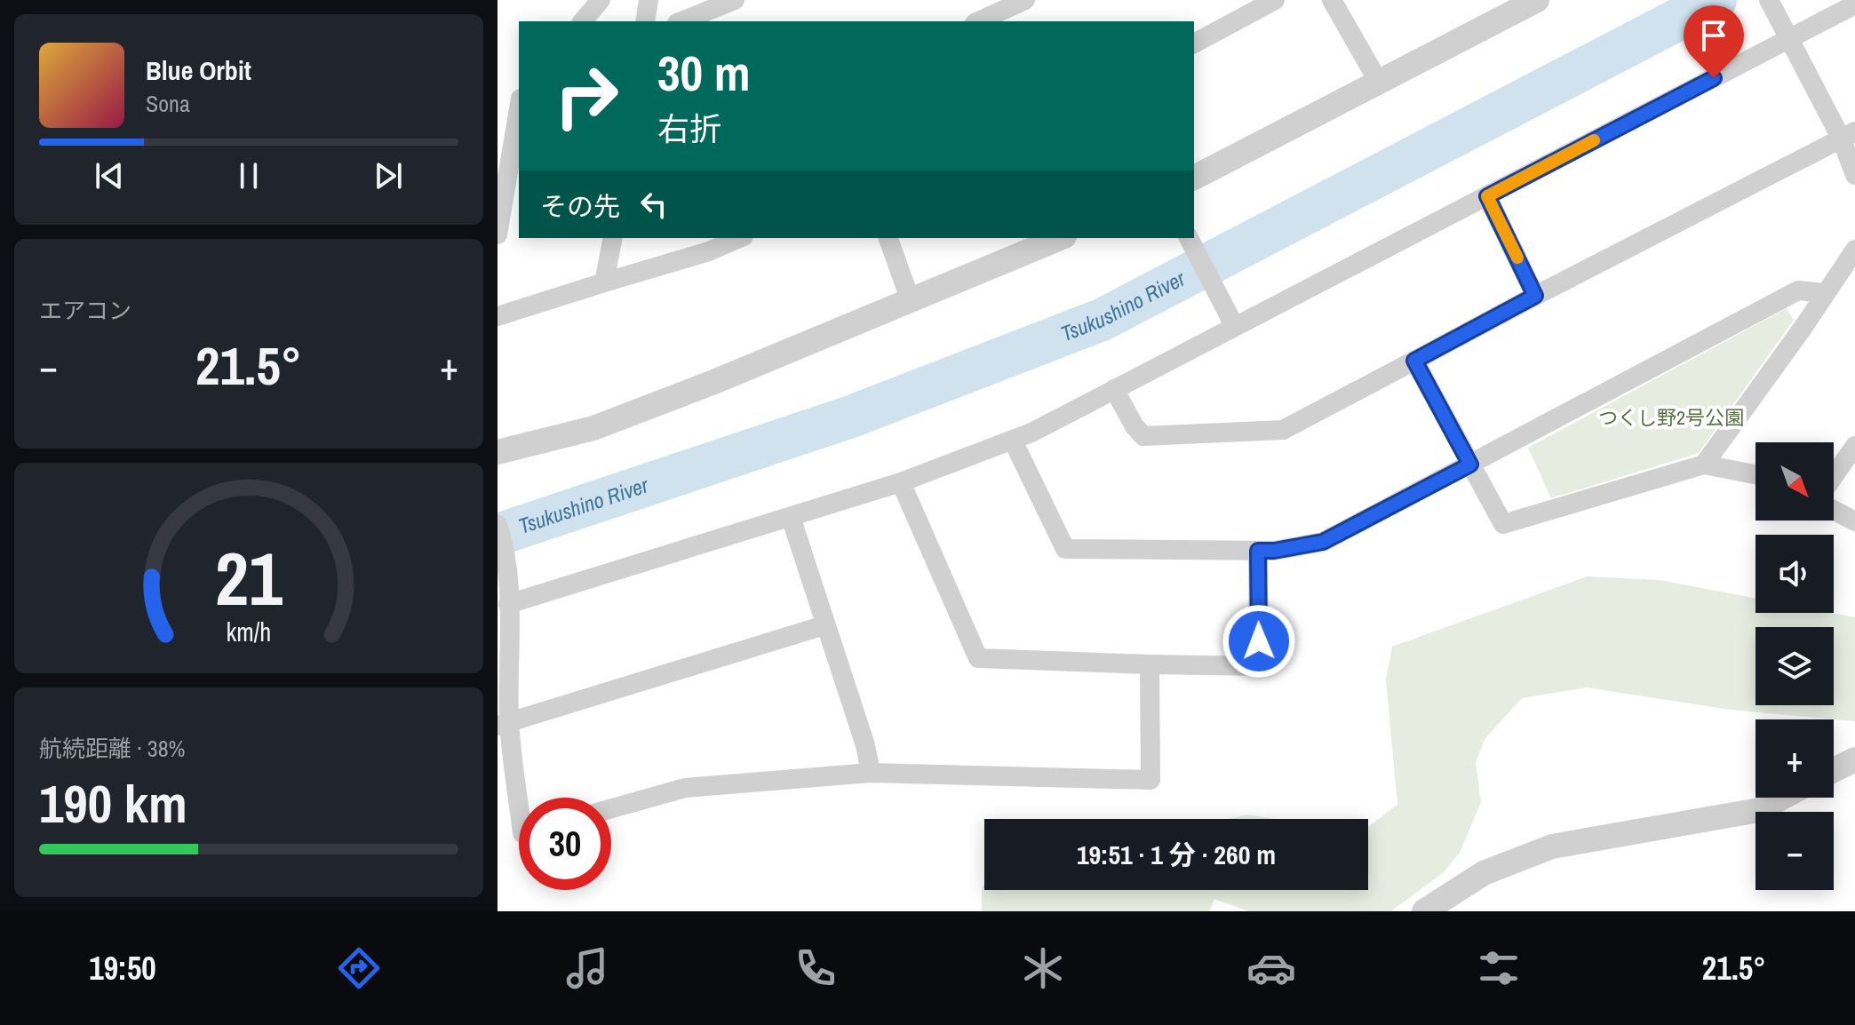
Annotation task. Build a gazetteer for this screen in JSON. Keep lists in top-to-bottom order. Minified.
{"water":["Tsukushino River"],"parks":["つくし野2号公園"],"north":"bottom right","page":{"turn":["30 m","右折"],"song":["Blue Orbit","Sona"],"then":"その先","tile":["エアコン",["航続距離 · 38%","190 km"]],"heat":["−","21.5°","+"],"map_buttons":["+","−"],"limit":"30","trip":"19:51 · 1 分 · 260 m","tabs":["19:50","21.5°"],"gauge":["21","km/h"]}}
